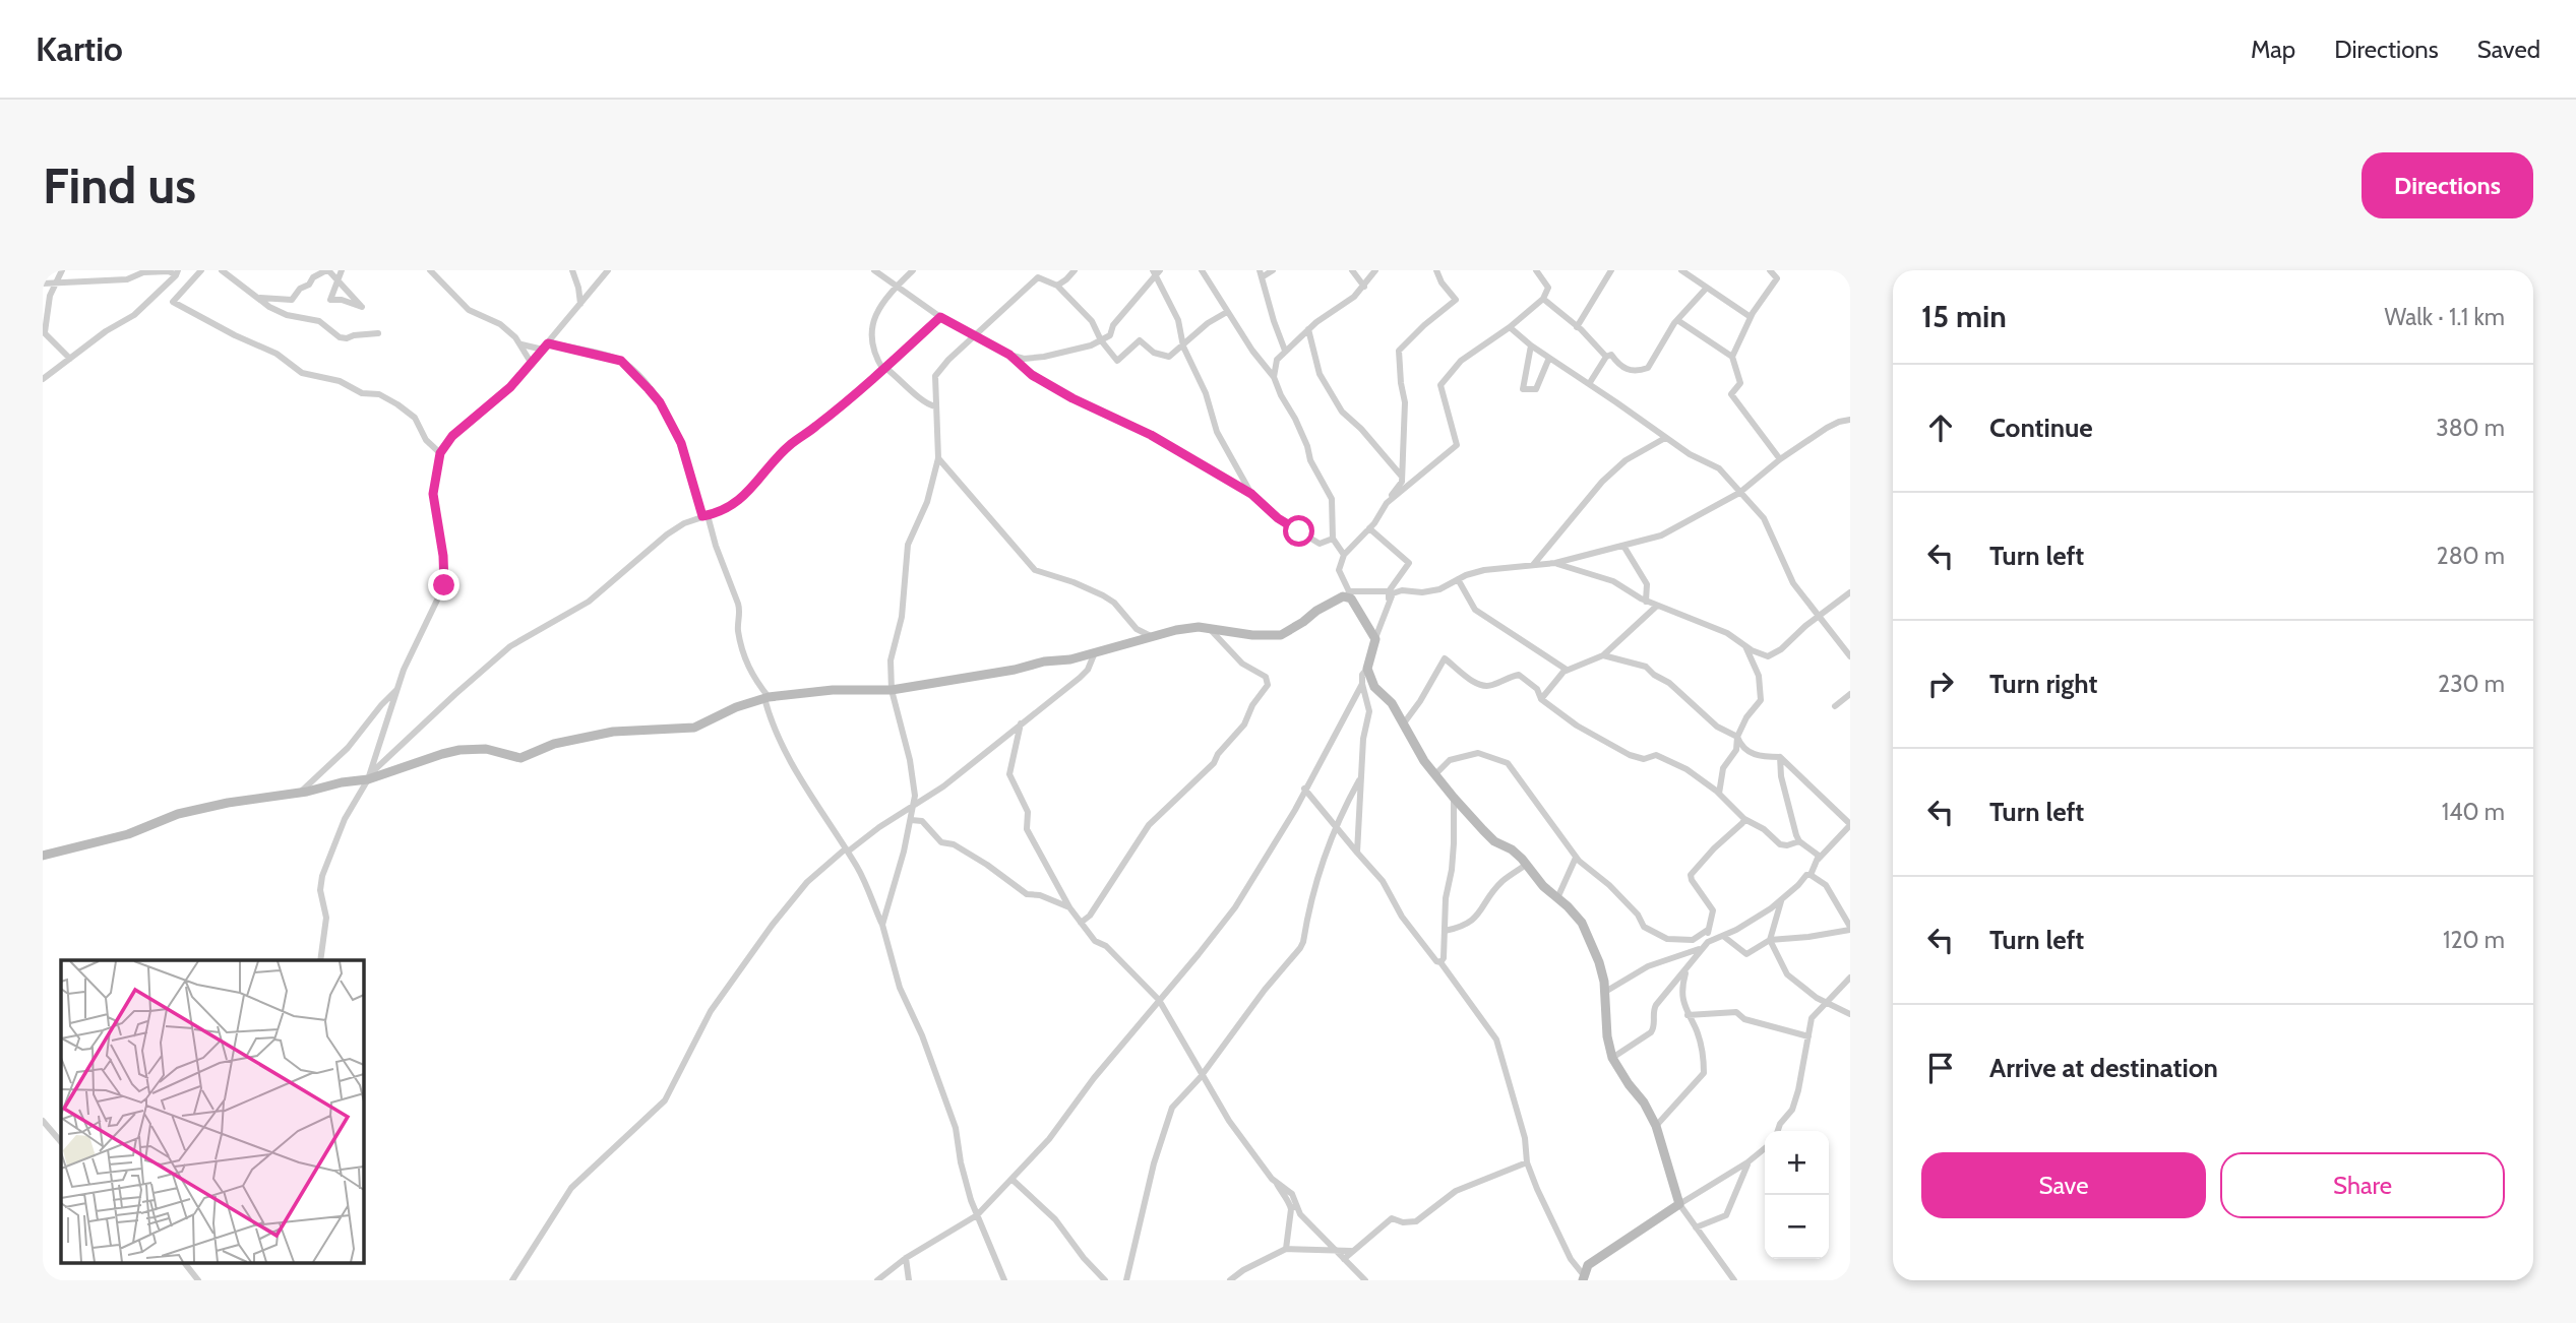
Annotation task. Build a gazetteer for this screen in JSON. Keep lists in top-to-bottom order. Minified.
{"page":{"header":"Kartio","nav":["Map","Directions","Saved"],"buttons":["Directions",["Save","Share"]],"title":"Find us","heading":["15 min","Walk · 1.1 km"],"list":[["Continue","380 m"],["Turn left","280 m"],["Turn right","230 m"],["Turn left","140 m"],["Turn left","120 m"],"Arrive at destination"],"map_buttons":["+","−"]}}
